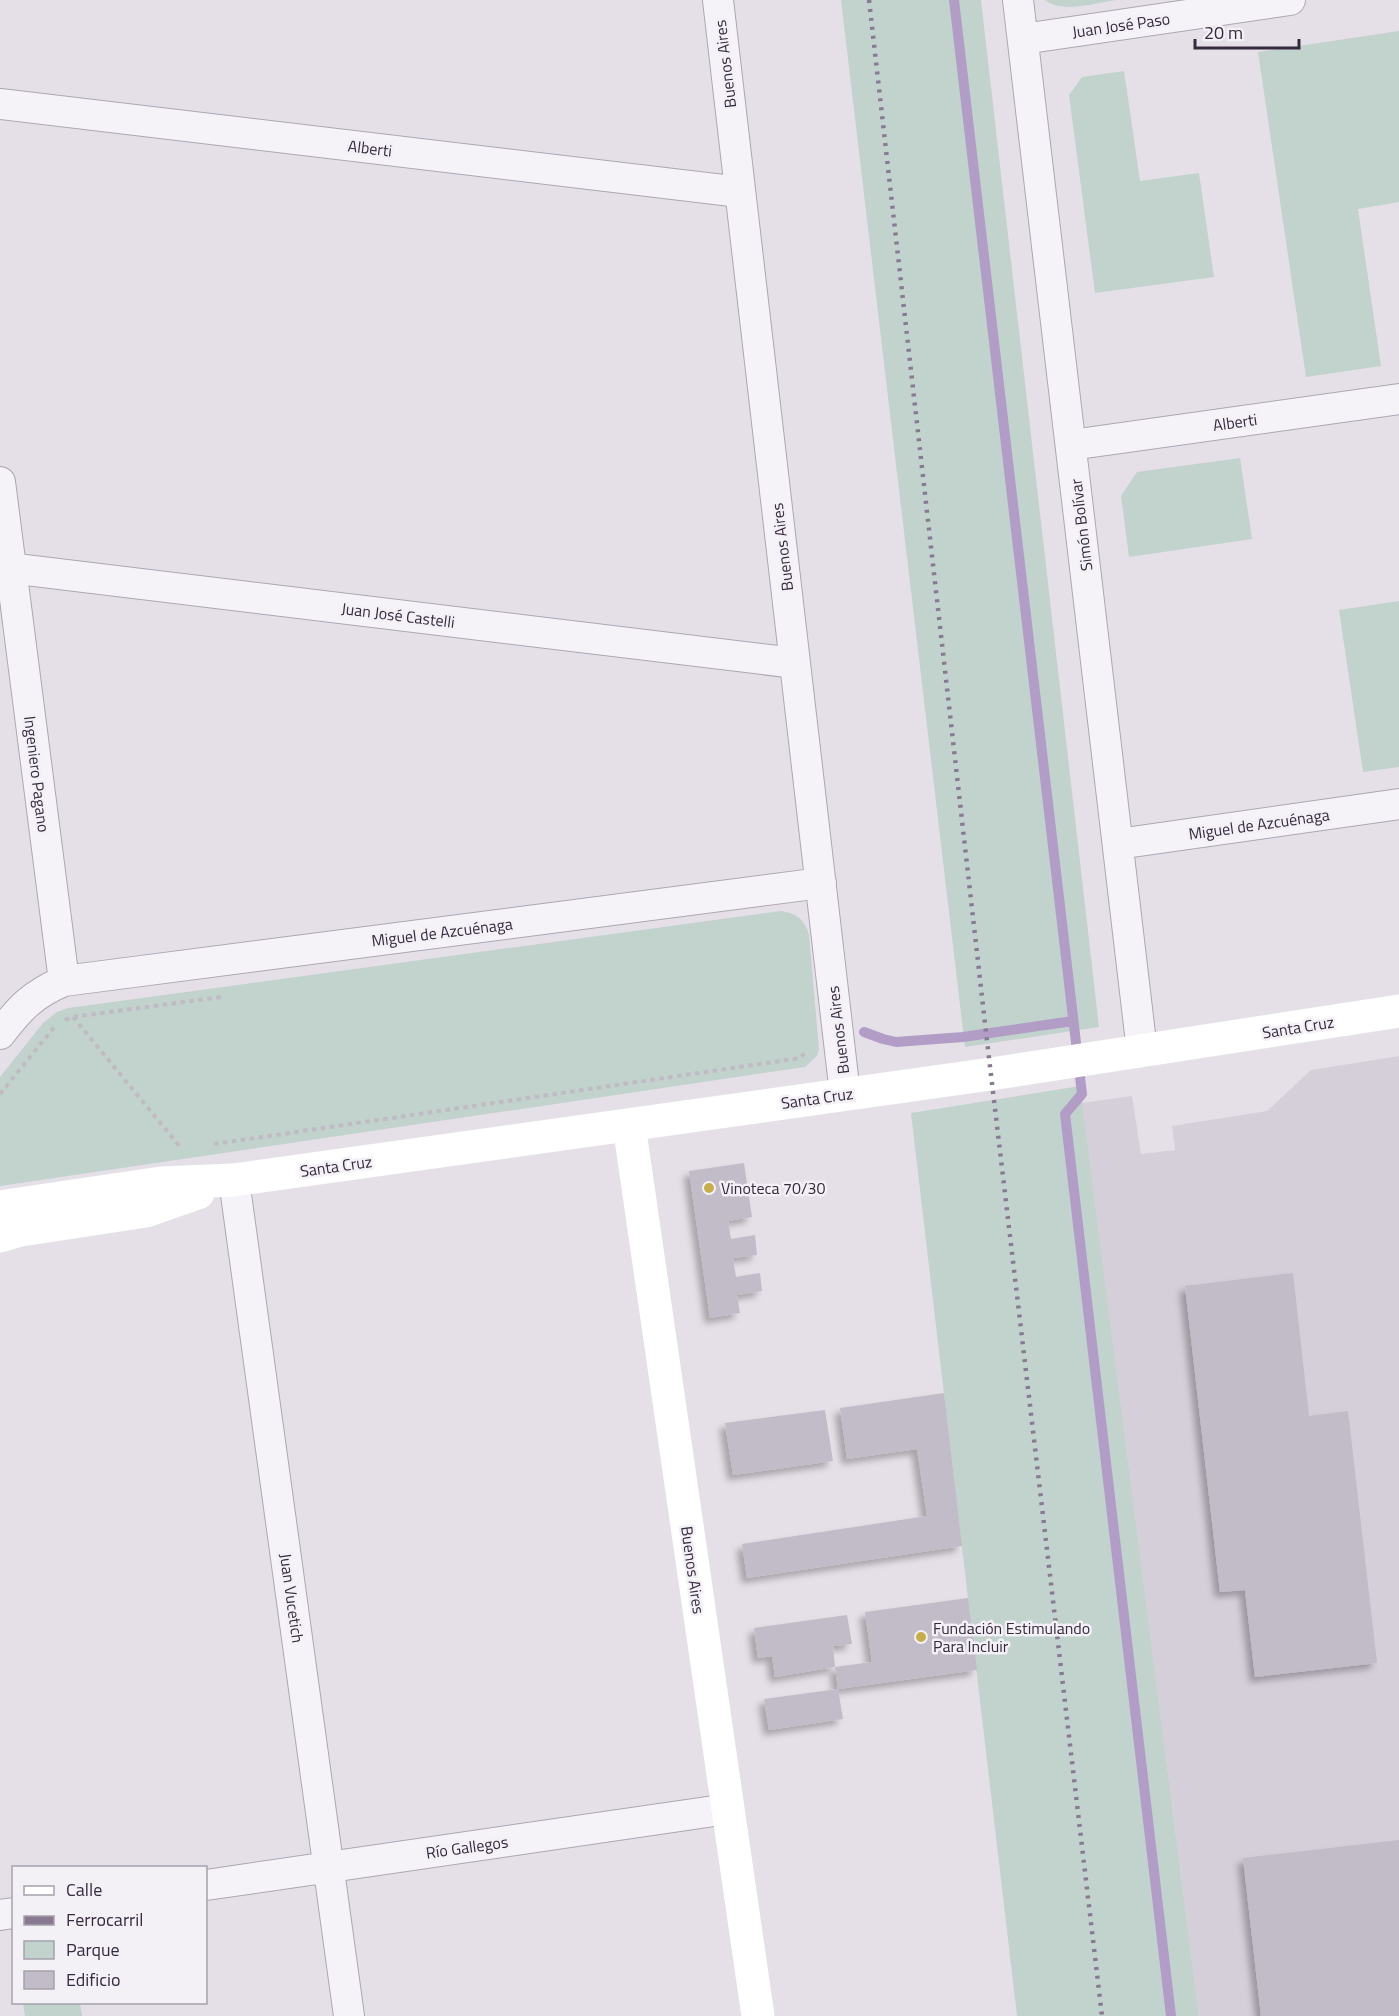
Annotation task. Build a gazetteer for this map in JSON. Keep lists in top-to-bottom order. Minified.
{"streets":{"main road":["Buenos Aires","Santa Cruz"],"street":["Juan José Paso","Alberti","Simón Bolívar","Juan José Castelli","Ingeniero Pagano","Miguel de Azcuénaga","Juan Vucetich","Río Gallegos"]},"crossings":[["Juan José Paso","Simón Bolívar"],["Buenos Aires","Alberti"],["Buenos Aires","Juan José Castelli"],["Buenos Aires","Miguel de Azcuénaga"],["Buenos Aires","Santa Cruz"],["Buenos Aires","Río Gallegos"],["Alberti","Simón Bolívar"],["Simón Bolívar","Miguel de Azcuénaga"],["Simón Bolívar","Santa Cruz"],["Juan José Castelli","Ingeniero Pagano"],["Ingeniero Pagano","Miguel de Azcuénaga"],["Santa Cruz","Juan Vucetich"],["Juan Vucetich","Río Gallegos"]],"places":["Vinoteca 70/30","Fundación Estimulando Para Incluir"],"legend":["Calle","Ferrocarril","Parque","Edificio"],"scale_bar":"20 m"}
